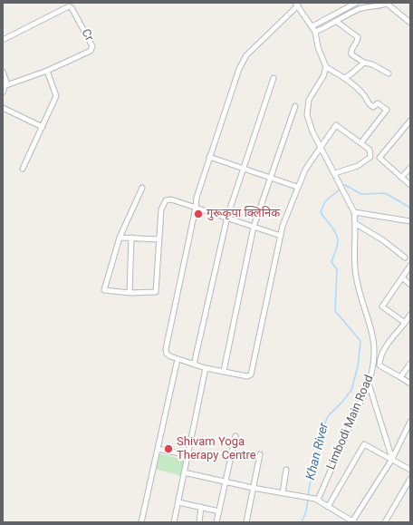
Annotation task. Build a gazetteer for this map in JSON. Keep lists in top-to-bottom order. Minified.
{"streets":{"street":["Cr","Limbodi Main Road"]},"water":["Khan River"],"places":["गुरूकृपा क्लिनिक","Shivam Yoga Therapy Centre"]}
